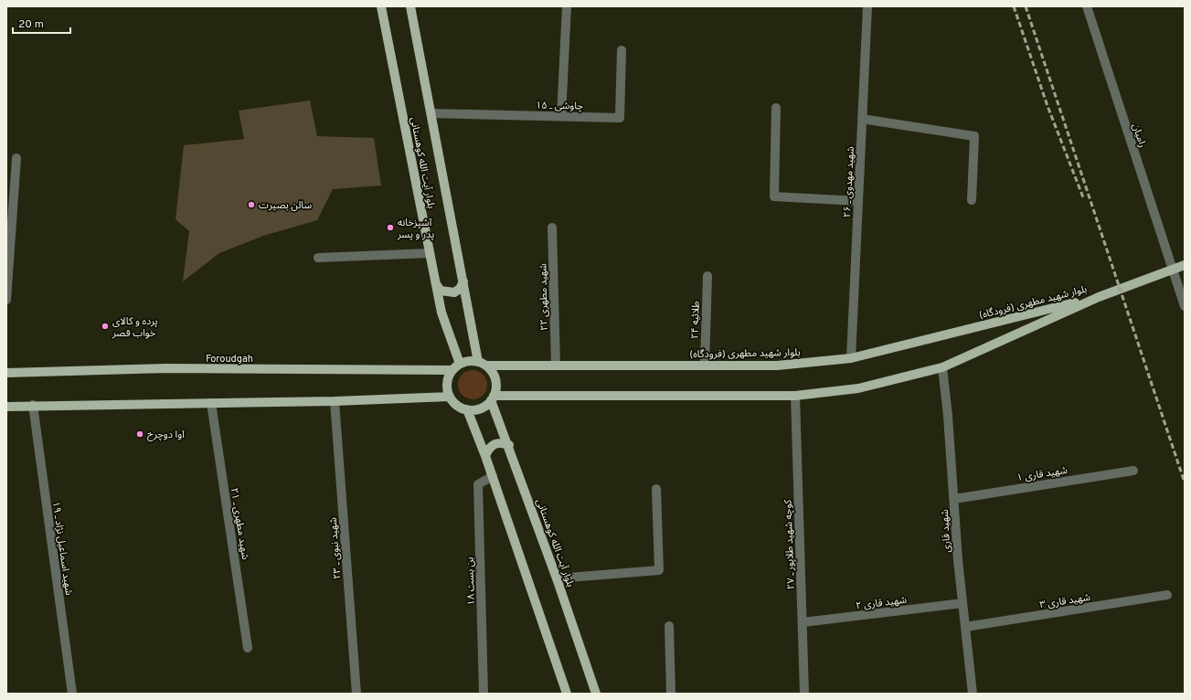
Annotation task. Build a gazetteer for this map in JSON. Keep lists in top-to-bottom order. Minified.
{"streets":{"main road":["بلوار آیت الله کوهستانی","بلوار شهید مطهری (فرودگاه)","Foroudgah"],"street":["چاوشی ـ ۱۵","رامیان","شهید مهدوی ـ ۲۶","شهید مطهری ۲۲","طلائیه ۲۴","شهید قاری ۱","شهید مطهری ـ ۲۱","شهید قاری","کوچه شهید طلاپور ـ ۲۷","شهید اسماعیل نژاد ـ ۱۹","شهید نبوی ـ ۲۳","بن بست ۱۸","شهید قاری ۳","شهید قاری ۲"]},"crossings":[["چاوشی ـ ۱۵","بلوار آیت الله کوهستانی"],["بلوار آیت الله کوهستانی","بلوار شهید مطهری (فرودگاه)"],["بلوار آیت الله کوهستانی","Foroudgah"],["شهید مهدوی ـ ۲۶","بلوار شهید مطهری (فرودگاه)"],["شهید مطهری ۲۲","بلوار شهید مطهری (فرودگاه)"],["بلوار شهید مطهری (فرودگاه)","طلائیه ۲۴"],["بلوار شهید مطهری (فرودگاه)","Foroudgah"],["بلوار شهید مطهری (فرودگاه)","شهید قاری"],["بلوار شهید مطهری (فرودگاه)","کوچه شهید طلاپور ـ ۲۷"],["شهید قاری ۱","شهید قاری"],["شهید قاری","شهید قاری ۳"],["شهید قاری","شهید قاری ۲"],["کوچه شهید طلاپور ـ ۲۷","شهید قاری ۲"]],"places":["سالن بصیرت","آشپزخانه پدر و پسر","پرده و کالای خواب قصر","آوا دوچرخ"],"scale_bar":"20 m"}
